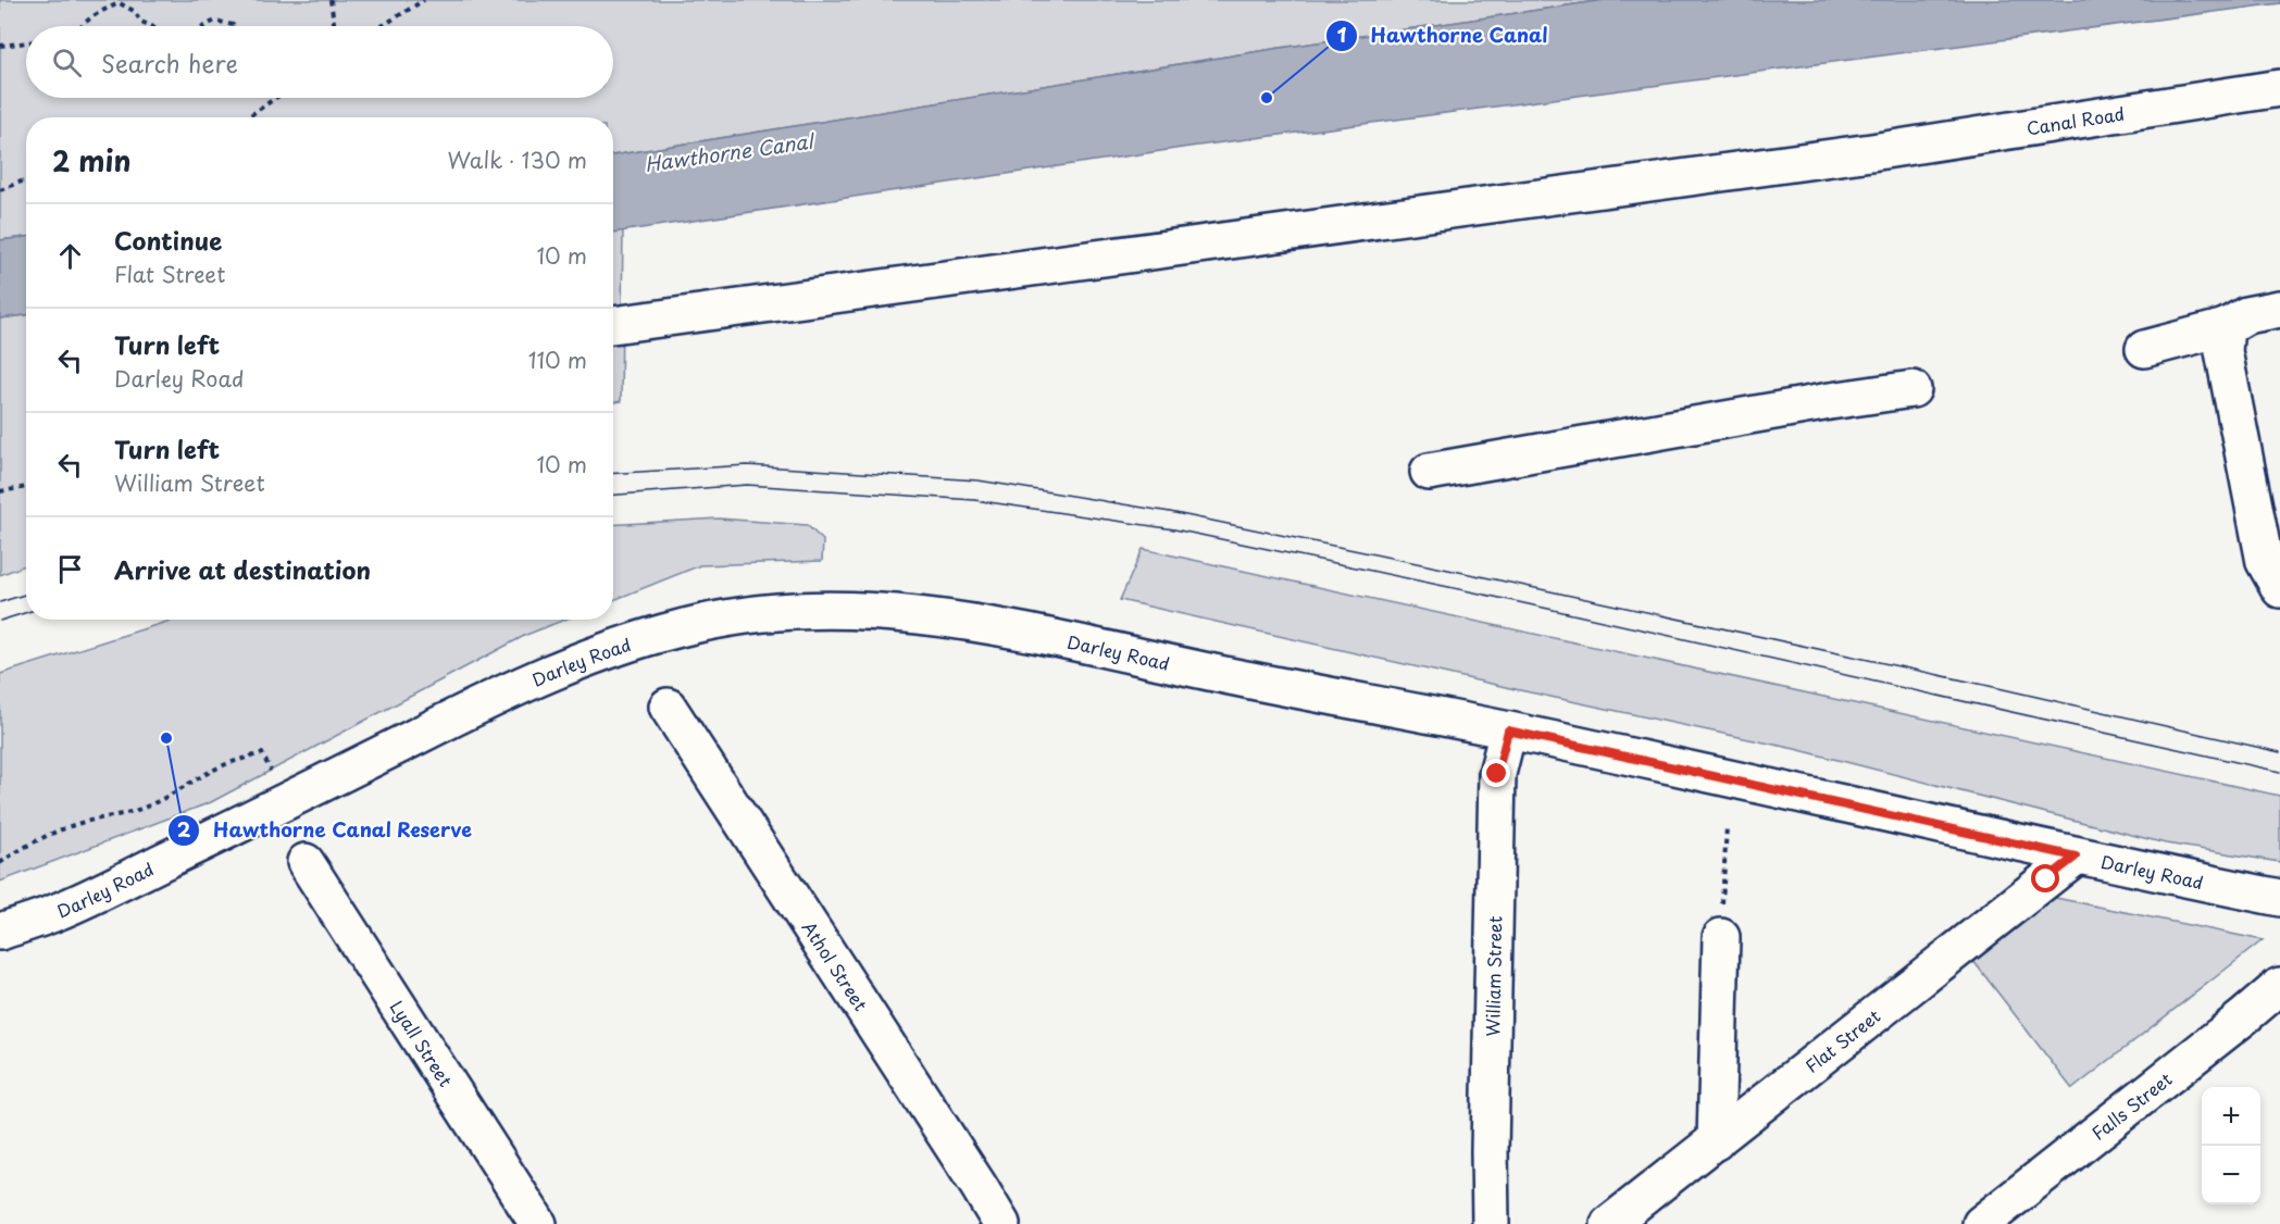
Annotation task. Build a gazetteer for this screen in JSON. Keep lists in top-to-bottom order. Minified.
{"streets":{"street":["Canal Road","Darley Road","Athol Street","William Street","Flat Street","Lyall Street","Falls Street"]},"crossings":[["Darley Road","William Street"],["Darley Road","Flat Street"]],"water":["Hawthorne Canal"],"places":["Hawthorne Canal","Hawthorne Canal Reserve"],"page":{"search":"Search here","heading":["2 min","Walk · 130 m"],"list":[["Continue","Flat Street","10 m"],["Turn left","Darley Road","110 m"],["Turn left","William Street","10 m"],"Arrive at destination"],"map_buttons":["+","−"]}}
